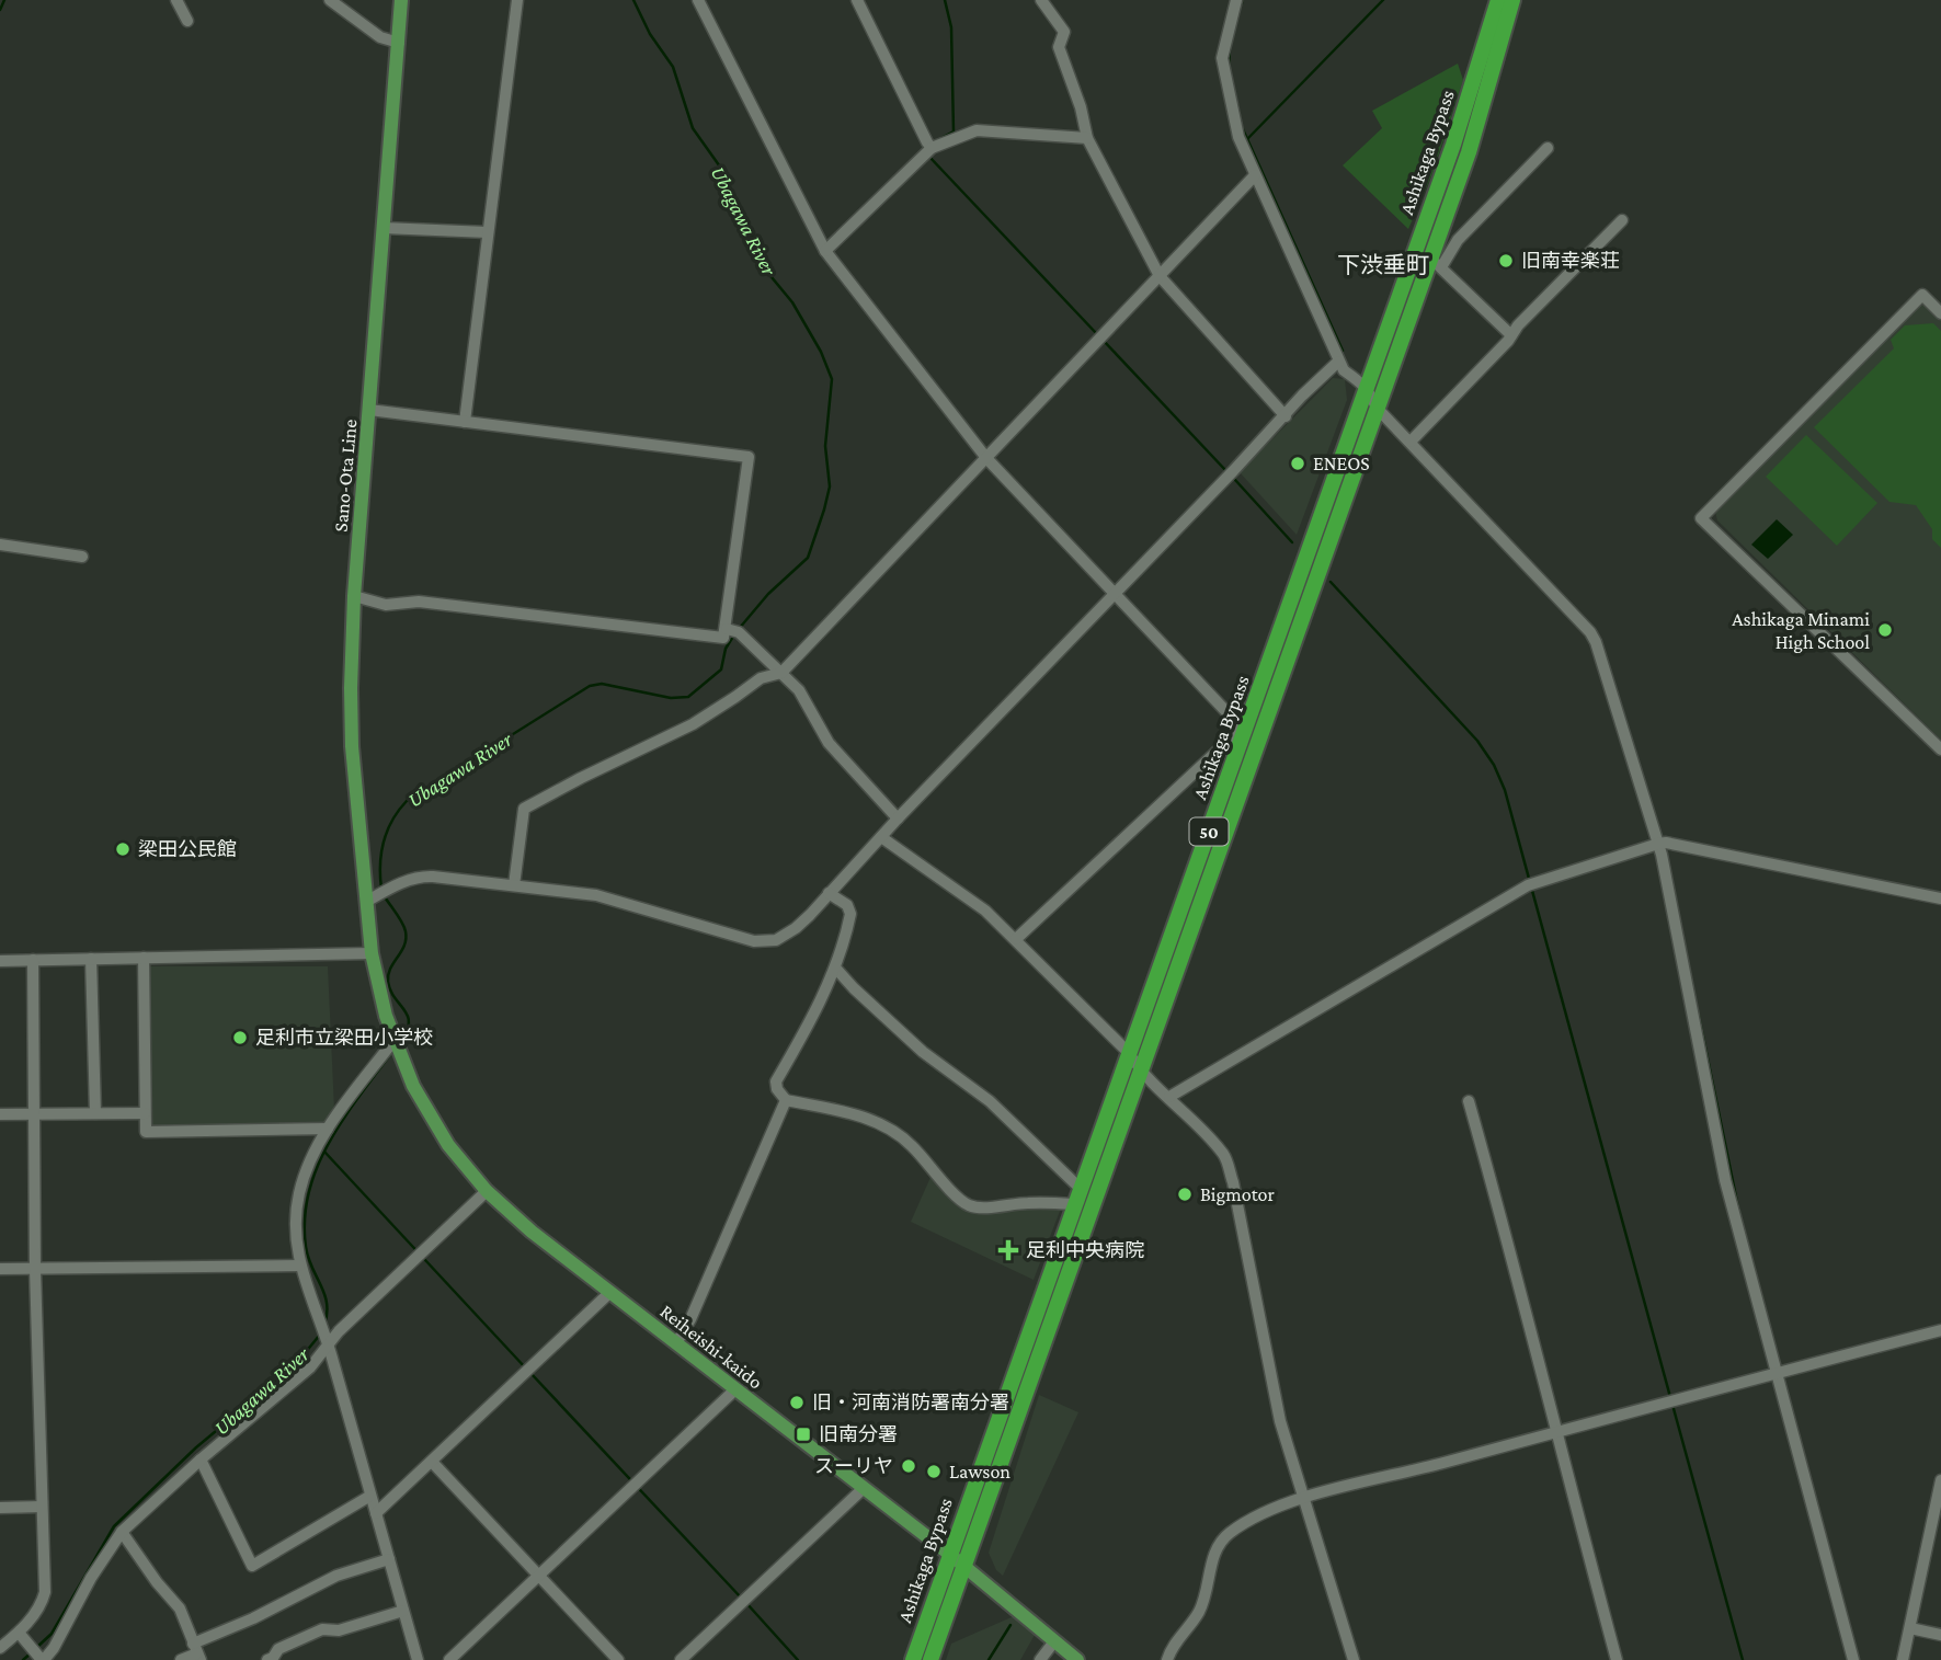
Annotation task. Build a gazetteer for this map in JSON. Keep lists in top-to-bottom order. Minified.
{"streets":{"highway":["Ashikaga Bypass","50"],"main road":["Sano-Ota Line","Reiheishi-kaido"]},"crossings":[["Ashikaga Bypass","Reiheishi-kaido"],["Sano-Ota Line","Reiheishi-kaido"]],"districts":["下渋垂町"],"water":["Ubagawa River"],"places":{"other":["旧南幸楽荘","ENEOS","Ashikaga Minami High School","梁田公民館","足利市立梁田小学校","Bigmotor","旧・河南消防署南分署","スーリヤ","Lawson"],"health":["足利中央病院"],"transit":["旧南分署"]}}
